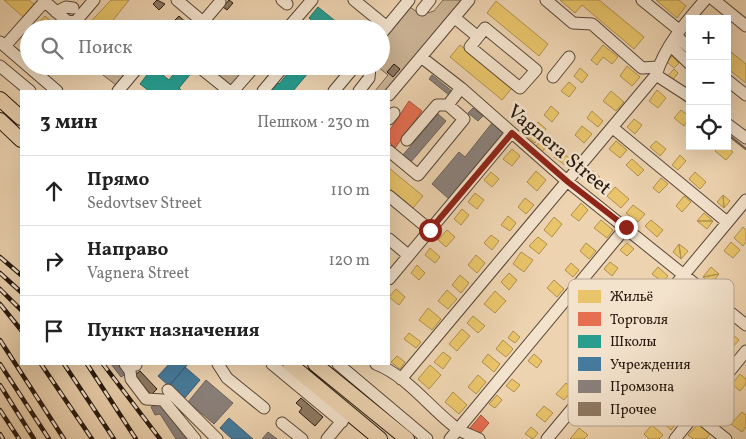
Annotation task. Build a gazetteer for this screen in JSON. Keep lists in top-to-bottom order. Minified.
{"streets":{"street":["Vagnera Street"]},"legend":["Жильё","Торговля","Школы","Учреждения","Промзона","Прочее"],"page":{"map_buttons":["+","−"],"search":"Поиск","heading":["3 мин","Пешком · 230 m"],"list":[["Прямо","Sedovtsev Street","110 m"],["Направо","Vagnera Street","120 m"],"Пункт назначения"]}}
